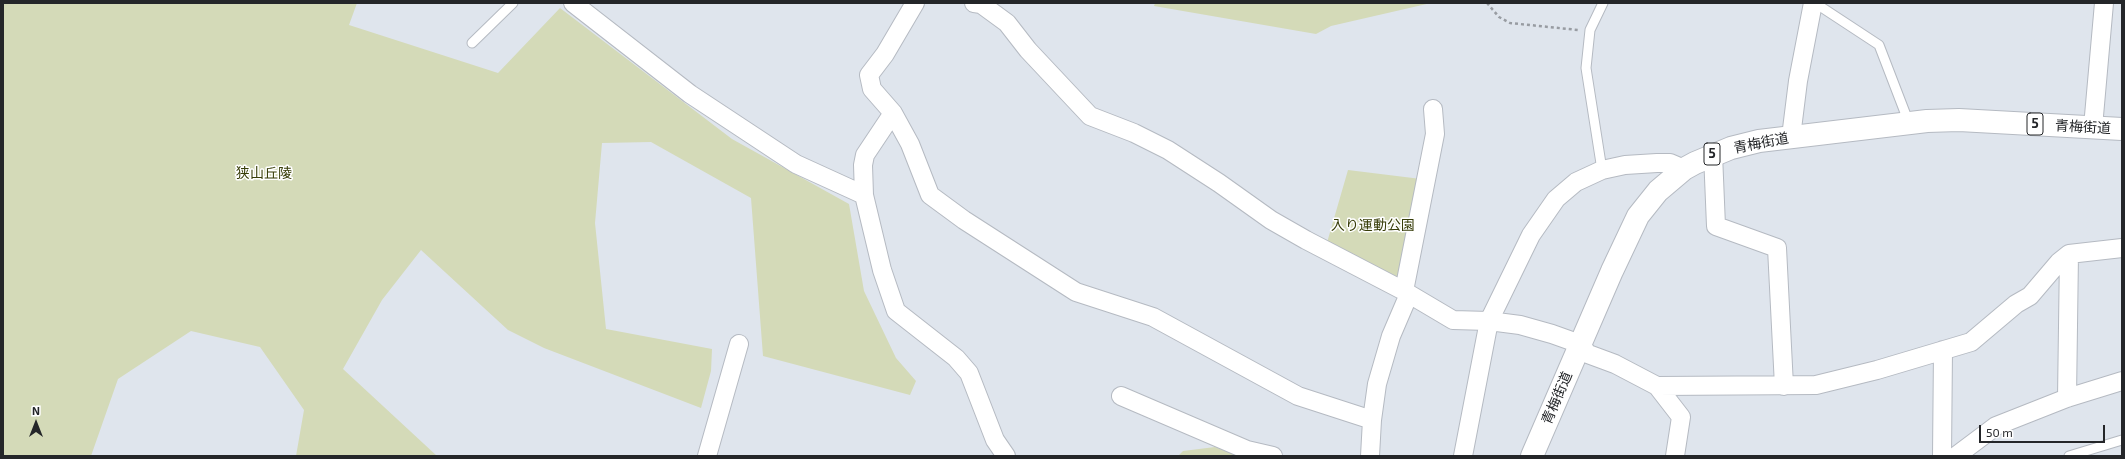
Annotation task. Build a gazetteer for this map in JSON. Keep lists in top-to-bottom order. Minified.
{"streets":{"main road":["5","青梅街道"]},"parks":["狭山丘陵","入り運動公園"],"scale_bar":"50 m","north":"top"}
